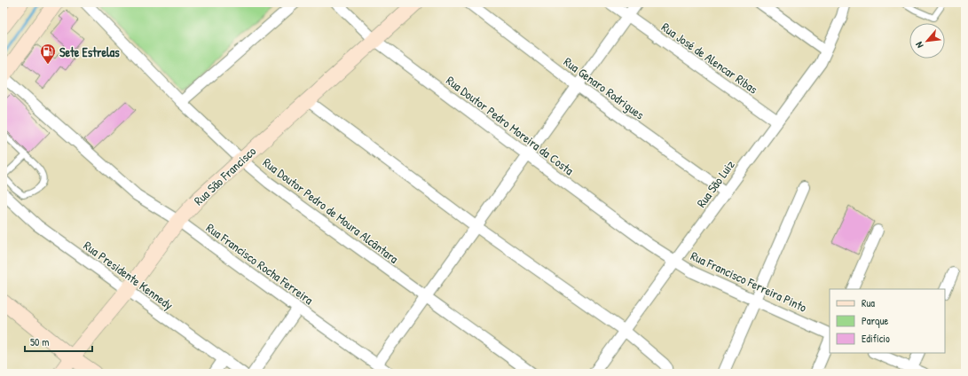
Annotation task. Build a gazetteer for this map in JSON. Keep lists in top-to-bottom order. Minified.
{"streets":{"street":["Rua José de Alencar Ribas","Rua Genaro Rodrigues","Rua Doutor Pedro Moreira da Costa","Rua São Francisco","Rua São Luiz","Rua Doutor Pedro de Moura Alcântara","Rua Francisco Rocha Ferreira","Rua Presidente Kennedy","Rua Francisco Ferreira Pinto"]},"crossings":[["Rua José de Alencar Ribas","Rua São Luiz"],["Rua Genaro Rodrigues","Rua São Luiz"],["Rua Doutor Pedro Moreira da Costa","Rua São Francisco"],["Rua Doutor Pedro Moreira da Costa","Rua São Luiz"],["Rua Doutor Pedro Moreira da Costa","Rua Francisco Ferreira Pinto"],["Rua São Francisco","Rua Doutor Pedro de Moura Alcântara"],["Rua São Francisco","Rua Francisco Rocha Ferreira"],["Rua São Francisco","Rua Presidente Kennedy"],["Rua São Luiz","Rua Francisco Ferreira Pinto"]],"places":{"fuel station":["Sete Estrelas"]},"legend":["Rua","Parque","Edifício"],"scale_bar":"50 m","north":"bottom left"}
